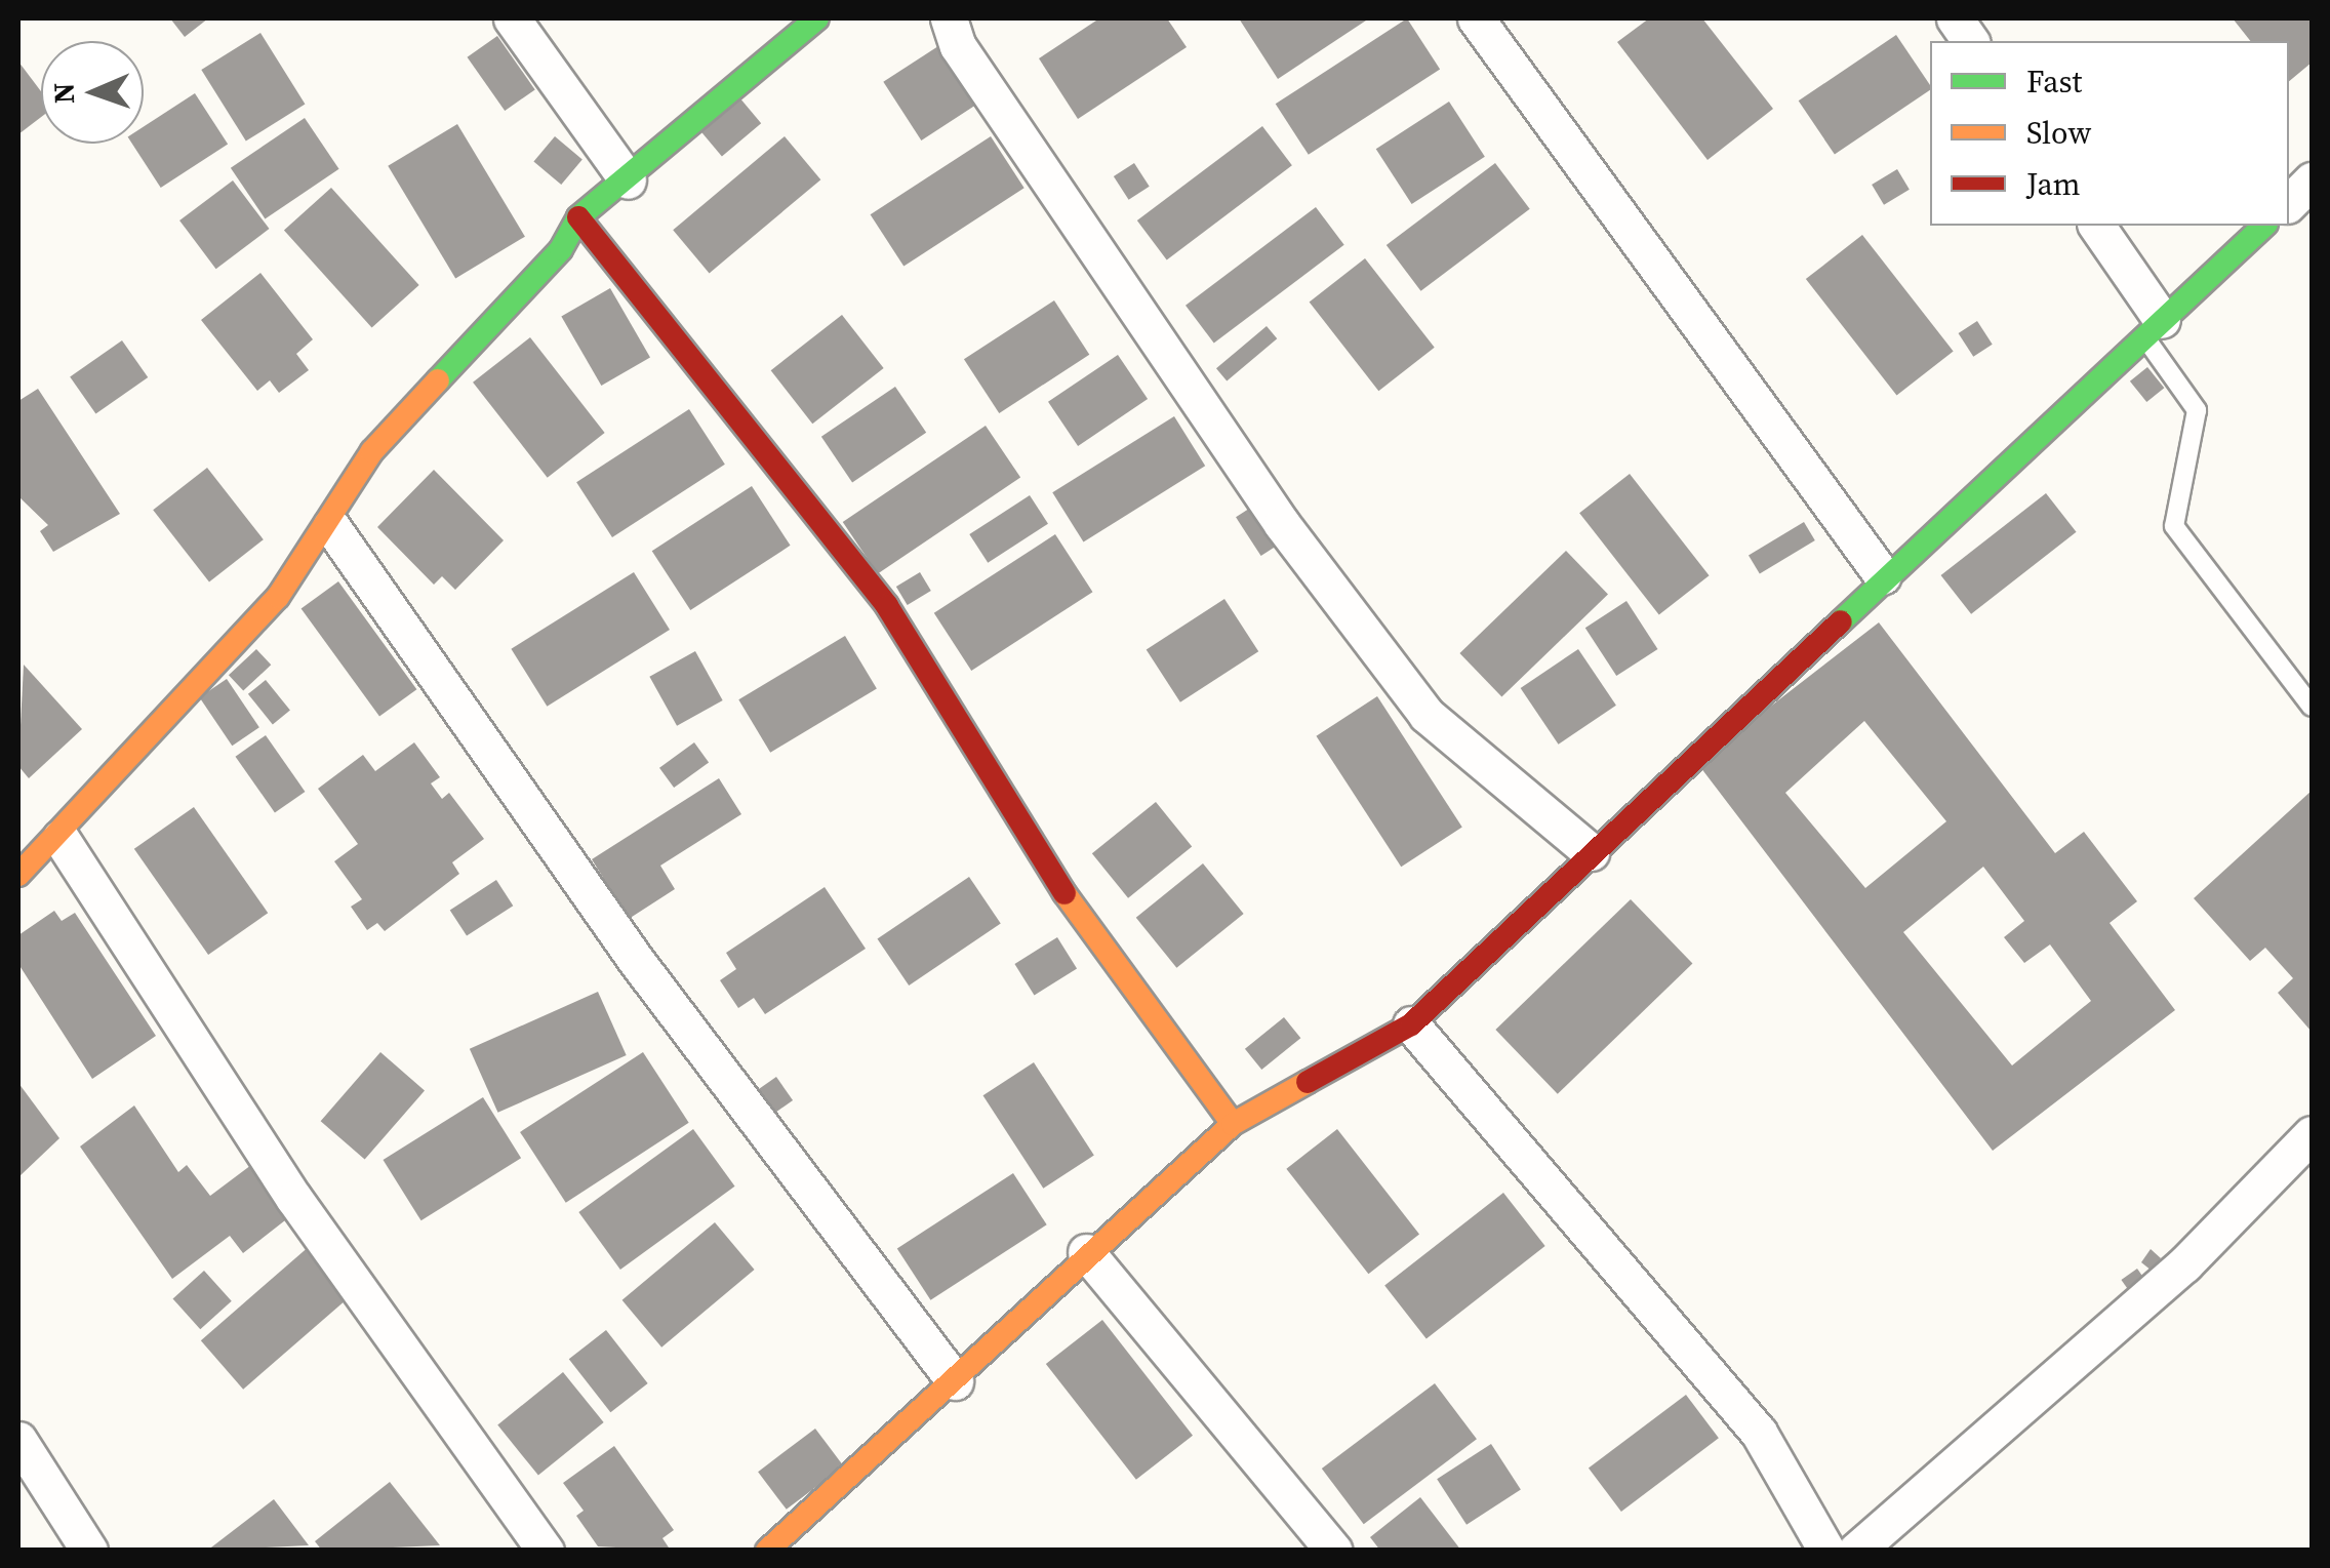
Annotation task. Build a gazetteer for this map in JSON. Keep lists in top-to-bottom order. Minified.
{"legend":["Fast","Slow","Jam"],"north":"left"}
